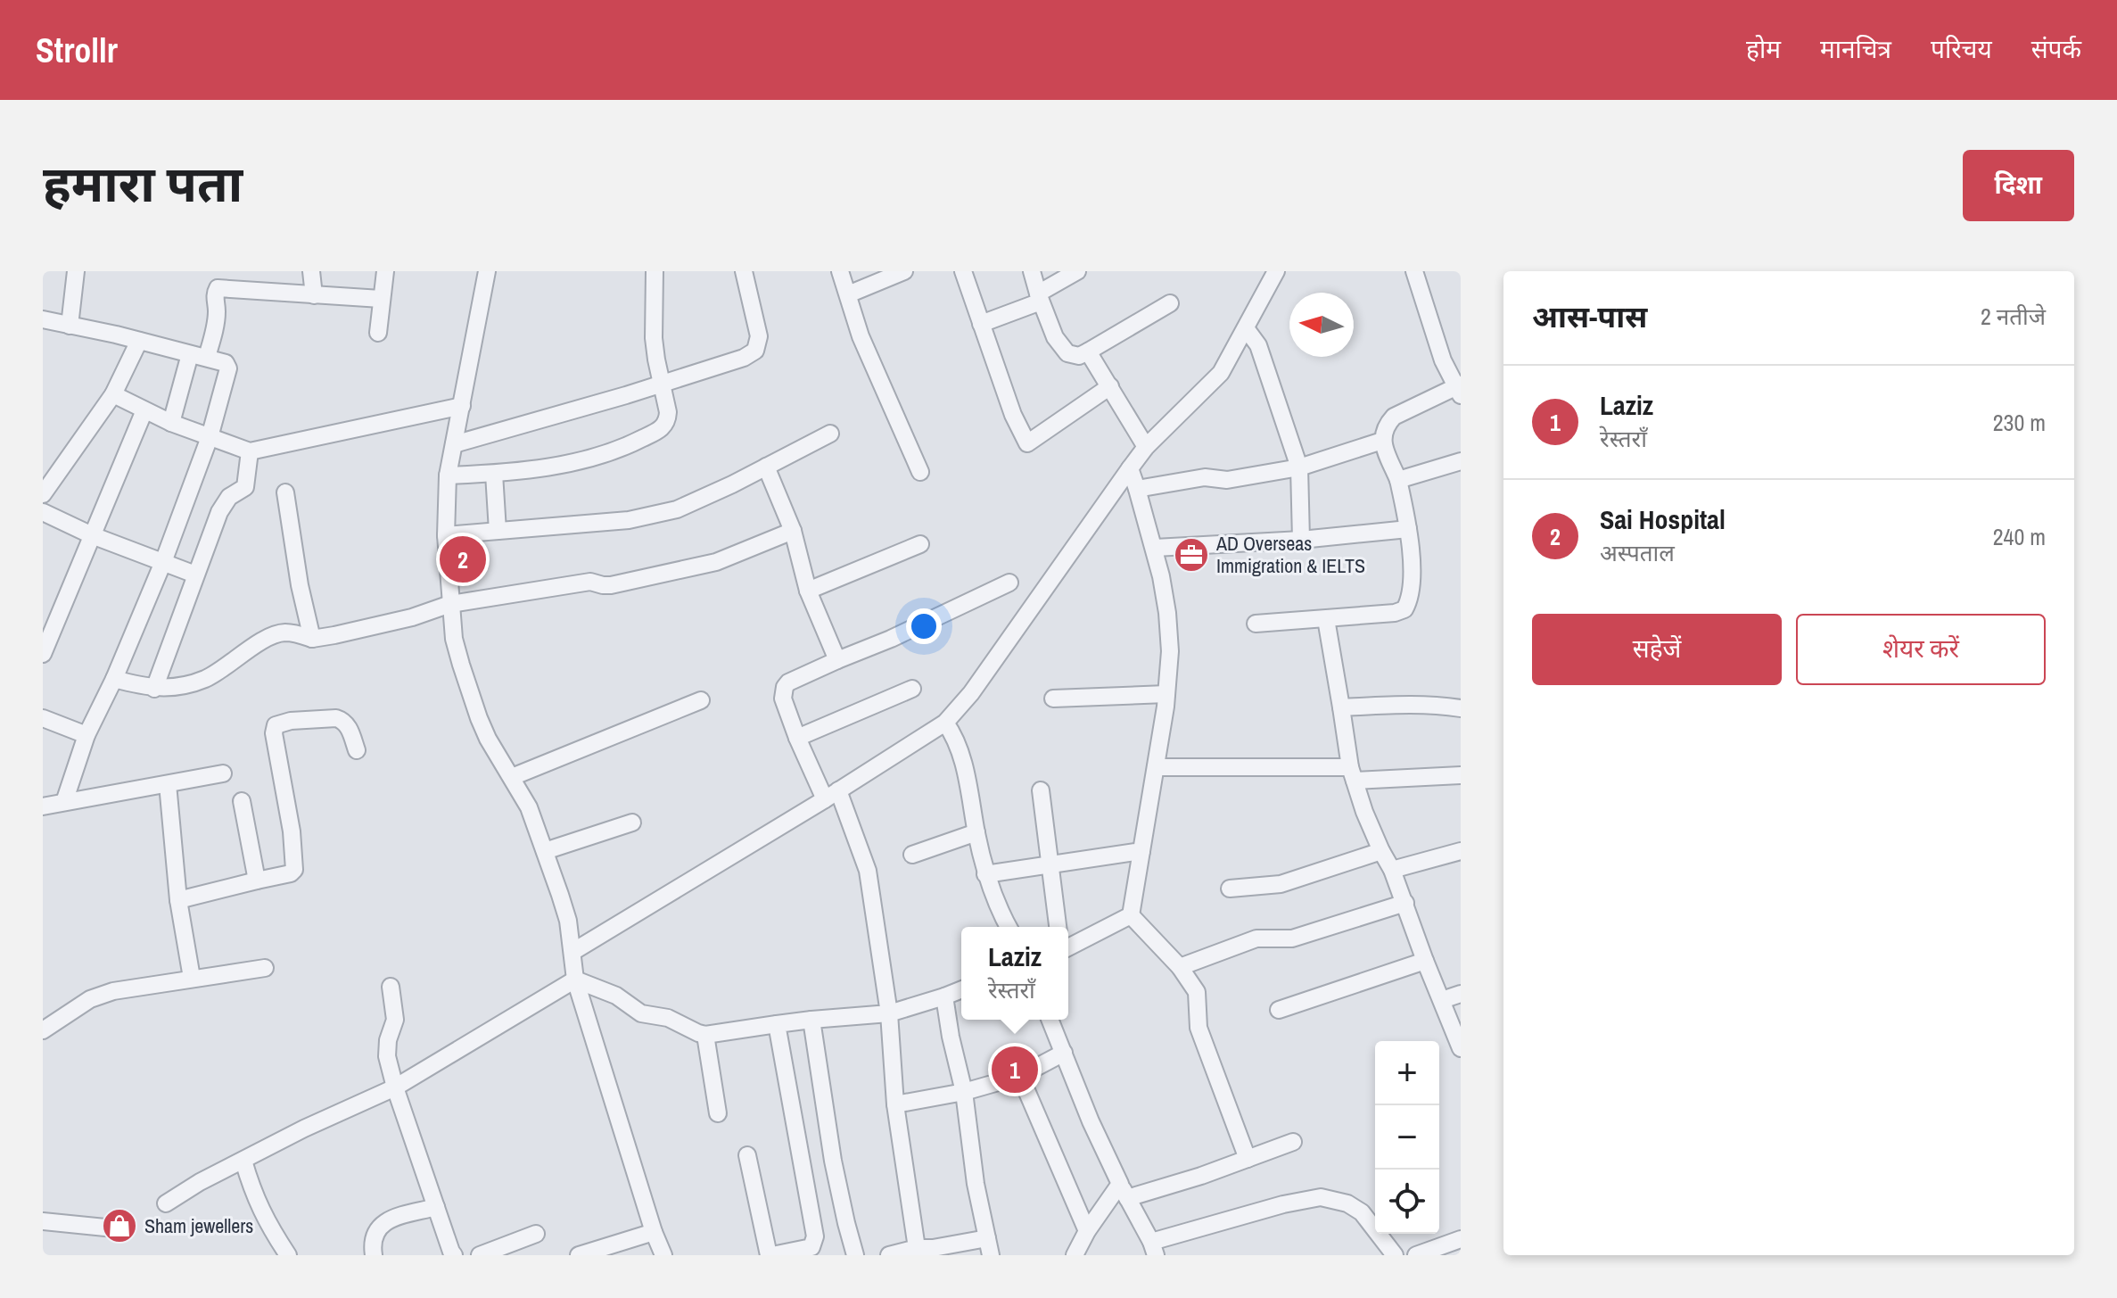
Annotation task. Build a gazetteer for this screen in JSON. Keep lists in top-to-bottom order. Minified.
{"places":{"office":["AD Overseas Immigration & IELTS"],"shop":["Sham jewellers"]},"north":"left","page":{"header":"Strollr","nav":["होम","मानचित्र","परिचय","संपर्क"],"title":"हमारा पता","buttons":["दिशा",["सहेजें","शेयर करें"]],"heading":["आस-पास","2 नतीजे"],"list":[{"mark":"1","name":"Laziz","note":"रेस्तराँ","value":"230 m"},{"mark":"2","name":"Sai Hospital","note":"अस्पताल","value":"240 m"}],"pins":["2","1"],"popup":["Laziz","रेस्तराँ"],"map_buttons":["+","−"]}}
